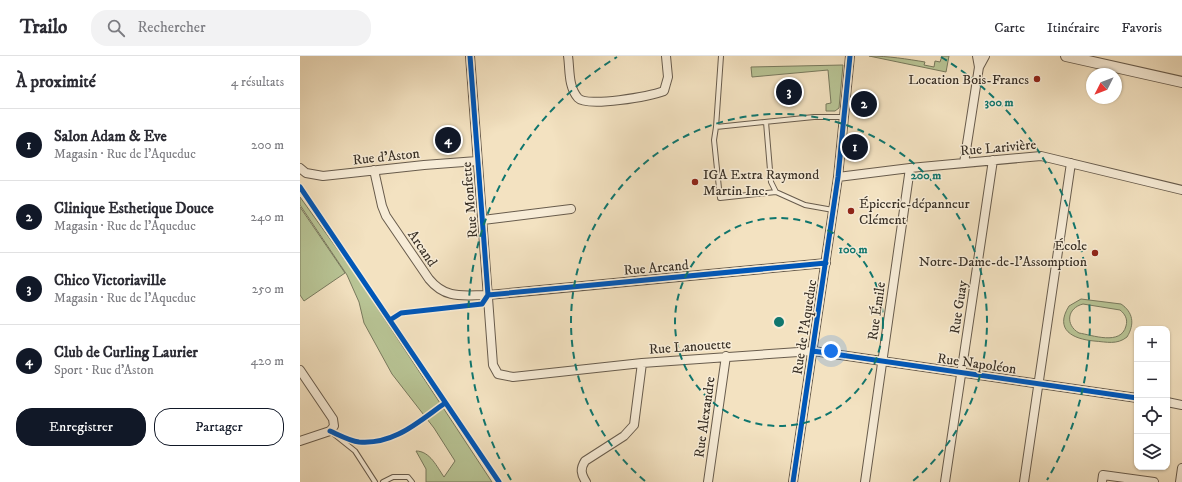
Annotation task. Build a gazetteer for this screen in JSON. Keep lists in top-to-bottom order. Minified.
{"streets":{"street":["Rue Larivière","Rue d'Aston","Rue Monfette","Arcand","Rue Arcand","Rue Guay","Rue Émile","Rue de l'Aqueduc","Rue Lanouette","Rue Napoléon","Rue Alexandre"]},"crossings":[["Rue Larivière","Rue Guay"],["Rue Larivière","Rue Émile"],["Rue Larivière","Rue de l'Aqueduc"],["Rue d'Aston","Rue Monfette"],["Rue d'Aston","Arcand"],["Rue Monfette","Arcand"],["Rue Monfette","Rue Arcand"],["Rue Monfette","Rue Lanouette"],["Arcand","Rue Arcand"],["Rue Arcand","Rue de l'Aqueduc"],["Rue Guay","Rue Napoléon"],["Rue Émile","Rue Napoléon"],["Rue de l'Aqueduc","Rue Lanouette"],["Rue de l'Aqueduc","Rue Napoléon"],["Rue Lanouette","Rue Napoléon"],["Rue Lanouette","Rue Alexandre"]],"places":["Location Bois-Francs","IGA Extra Raymond Martin Inc.","Épicerie-dépanneur Clément","École Notre-Dame-de-l'Assomption"],"north":"bottom left","page":{"header":"Trailo","search":"Rechercher","nav":["Carte","Itinéraire","Favoris"],"heading":["À proximité","4 résultats"],"pins":["3","2","4","1"],"list":[{"mark":"1","name":"Salon Adam & Eve","note":"Magasin · Rue de l'Aqueduc","value":"200 m"},{"mark":"2","name":"Clinique Esthetique Douce","note":"Magasin · Rue de l'Aqueduc","value":"240 m"},{"mark":"3","name":"Chico Victoriaville","note":"Magasin · Rue de l'Aqueduc","value":"250 m"},{"mark":"4","name":"Club de Curling Laurier","note":"Sport · Rue d'Aston","value":"420 m"}],"map_buttons":["+","−"],"buttons":["Enregistrer","Partager"]},"rings":["300 m","200 m","100 m"]}
